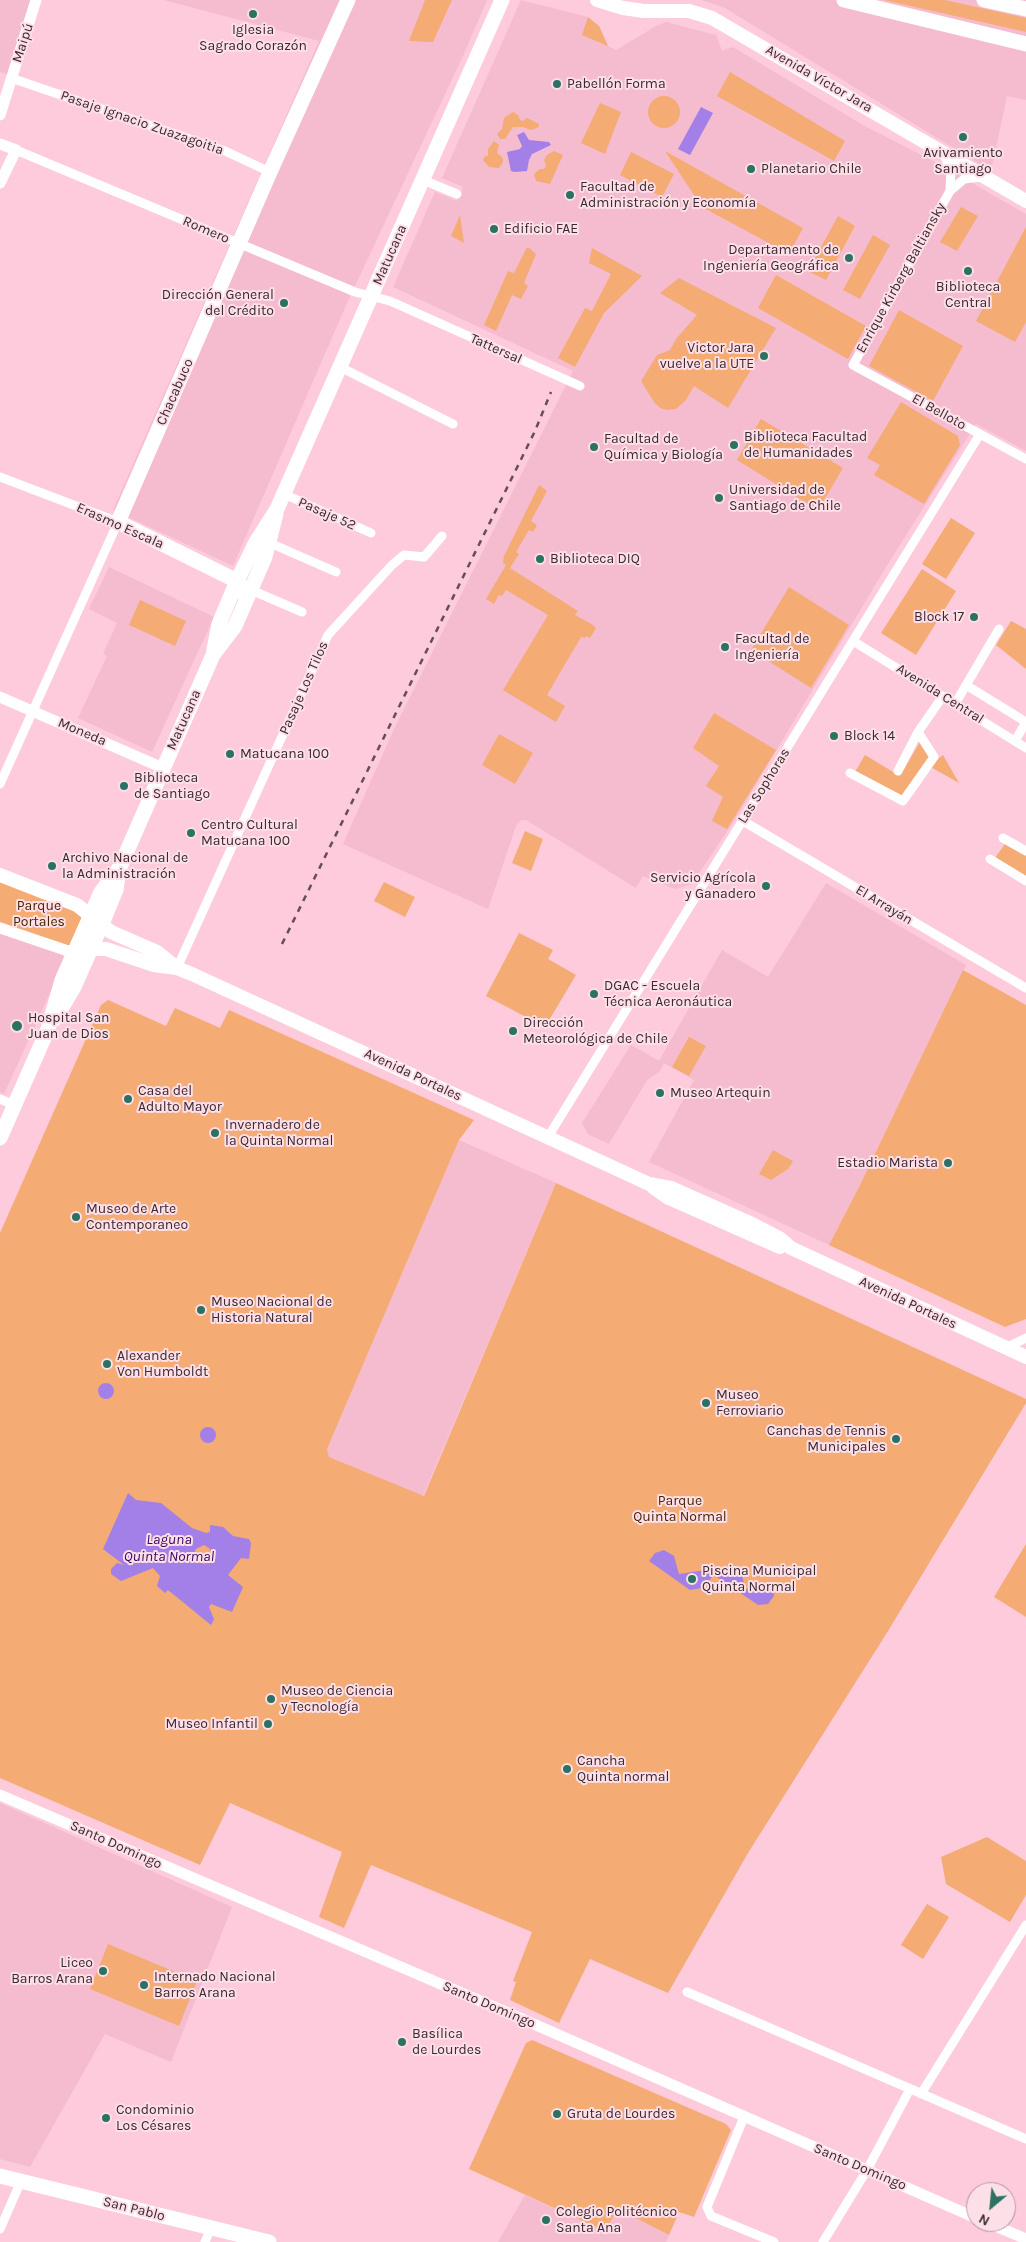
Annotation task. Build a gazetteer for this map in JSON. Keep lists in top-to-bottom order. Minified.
{"streets":{"main road":["Avenida Víctor Jara","Matucana","Chacabuco","Erasmo Escala","Avenida Portales","San Pablo"],"street":["Maipú","Pasaje Ignacio Zuazagoitia","Romero","Enrique Kirberg Baltiansky","Tattersal","El Belloto","Pasaje 52","Pasaje Los Tilos","Avenida Central","Moneda","Las Sophoras","El Arrayán","Santo Domingo"]},"crossings":[["Maipú","Pasaje Ignacio Zuazagoitia"],["Avenida Víctor Jara","Enrique Kirberg Baltiansky"],["Pasaje Ignacio Zuazagoitia","Chacabuco"],["Romero","Matucana"],["Romero","Tattersal"],["Romero","Chacabuco"],["Matucana","Pasaje 52"],["Matucana","Erasmo Escala"],["Matucana","Moneda"],["Matucana","Avenida Portales"],["Enrique Kirberg Baltiansky","El Belloto"],["Chacabuco","Erasmo Escala"],["Chacabuco","Moneda"],["El Belloto","Las Sophoras"],["Pasaje Los Tilos","Avenida Portales"],["Avenida Central","Las Sophoras"],["Las Sophoras","El Arrayán"],["Las Sophoras","Avenida Portales"]],"water":["Laguna Quinta Normal"],"parks":["Parque Portales","Parque Quinta Normal"],"places":["Iglesia Sagrado Corazón","Pabellón Forma","Avivamiento Santiago","Planetario Chile","Facultad de Administración y Economía","Edificio FAE","Departamento de Ingeniería Geográfica","Biblioteca Central","Dirección General del Crédito","Victor Jara vuelve a la UTE","Biblioteca Facultad de Humanidades","Facultad de Química y Biología","Universidad de Santiago de Chile","Biblioteca DIQ","Block 17","Facultad de Ingeniería","Block 14","Matucana 100","Biblioteca de Santiago","Centro Cultural Matucana 100","Archivo Nacional de la Administración","Servicio Agrícola y Ganadero","DGAC - Escuela Técnica Aeronáutica","Hospital San Juan de Dios","Dirección Meteorológica de Chile","Museo Artequin","Casa del Adulto Mayor","Invernadero de la Quinta Normal","Estadio Marista","Museo de Arte Contemporaneo","Museo Nacional de Historia Natural","Alexander Von Humboldt","Museo Ferroviario","Canchas de Tennis Municipales","Piscina Municipal Quinta Normal","Museo de Ciencia y Tecnología","Museo Infantil","Cancha Quinta normal","Liceo Barros Arana","Internado Nacional Barros Arana","Basílica de Lourdes","Gruta de Lourdes","Condominio Los Césares","Colegio Politécnico Santa Ana"],"north":"bottom left"}
